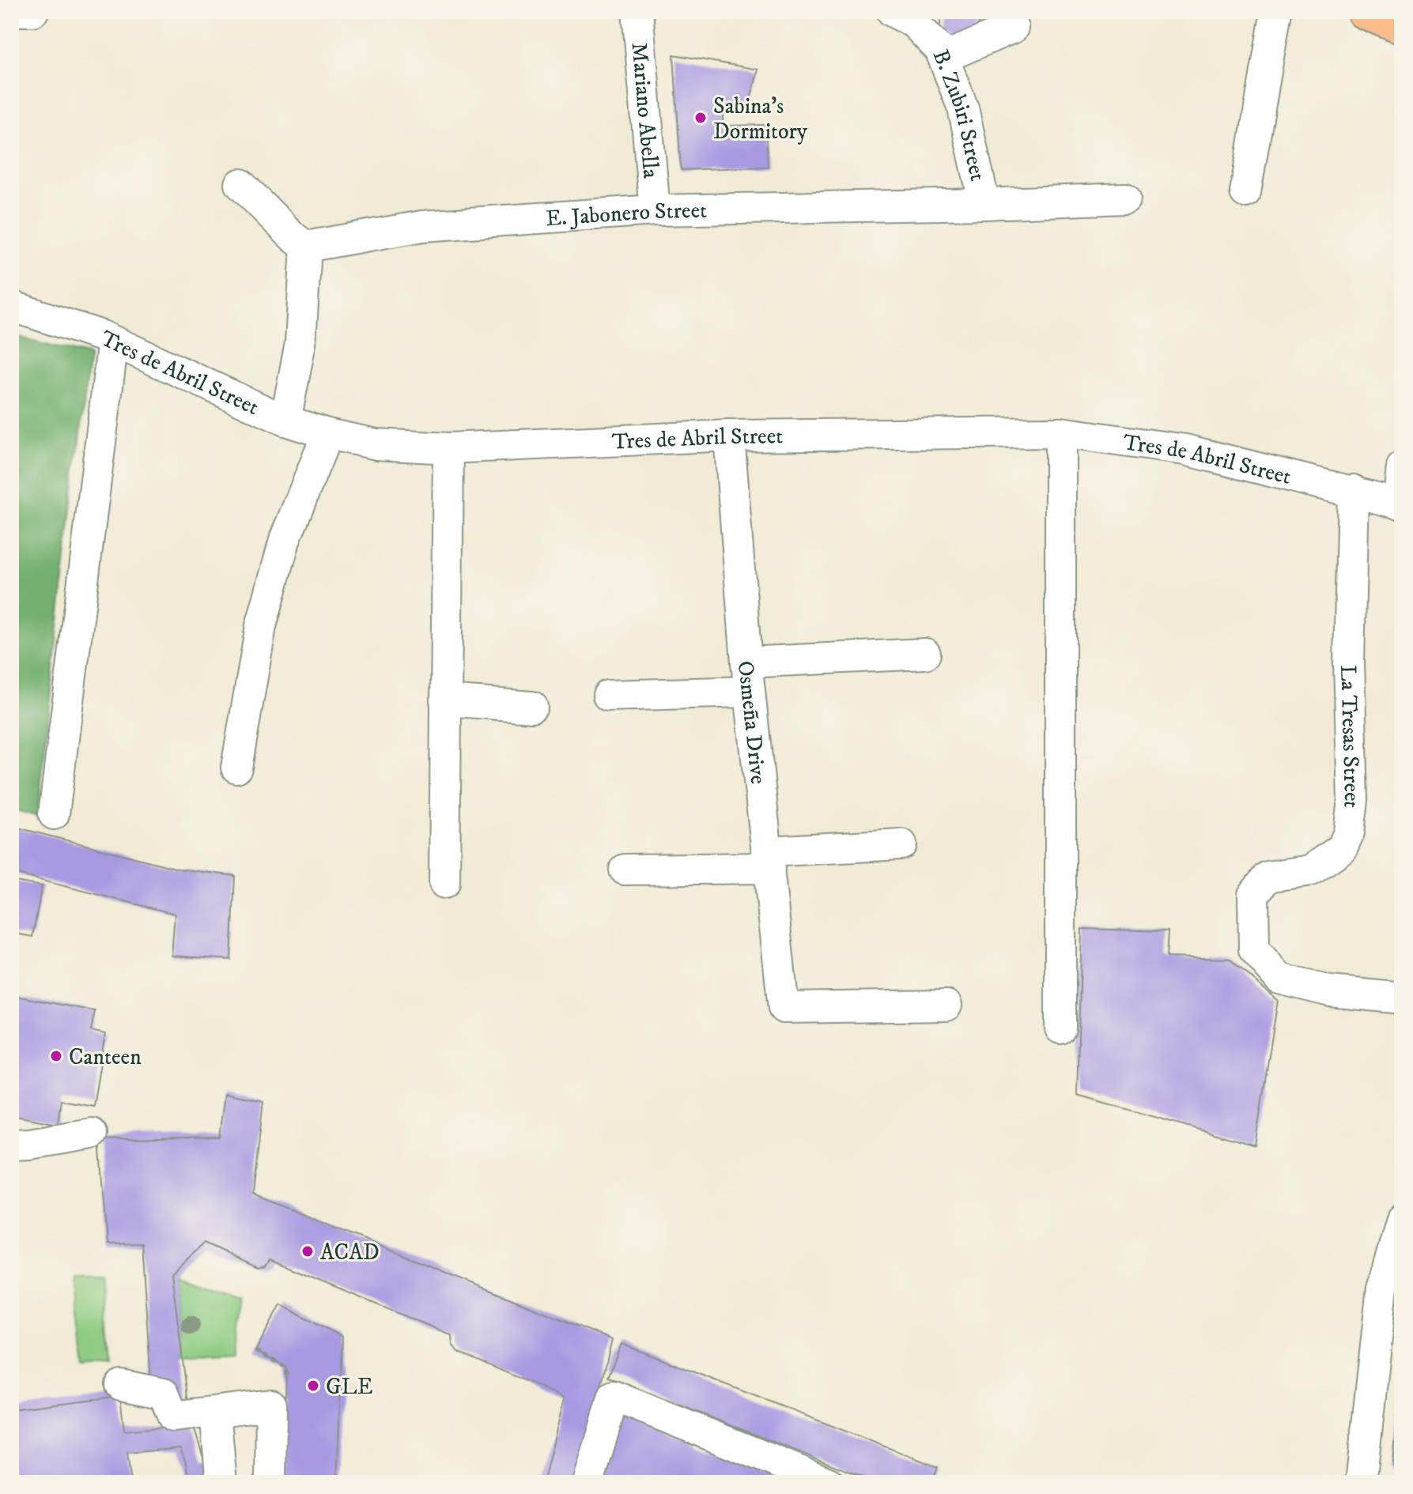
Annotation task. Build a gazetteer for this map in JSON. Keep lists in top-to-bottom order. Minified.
{"streets":{"street":["Mariano Abella","B. Zubiri Street","E. Jabonero Street","Tres de Abril Street","Osmeña Drive","La Tresas Street"]},"crossings":[["Mariano Abella","E. Jabonero Street"],["B. Zubiri Street","E. Jabonero Street"],["Tres de Abril Street","Osmeña Drive"],["Tres de Abril Street","La Tresas Street"]],"places":["Sabina's Dormitory","Canteen","ACAD","GLE"]}
